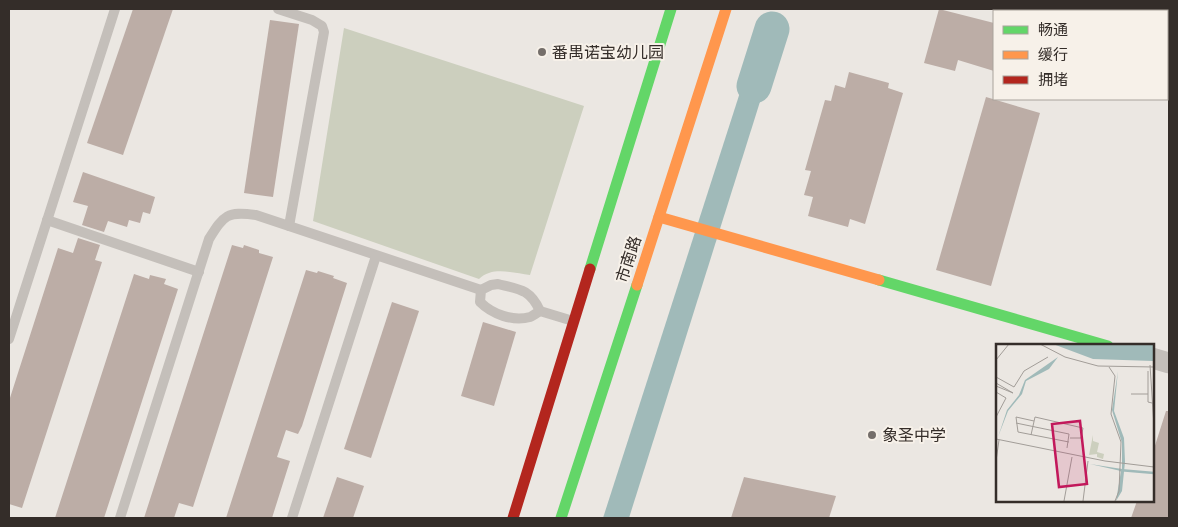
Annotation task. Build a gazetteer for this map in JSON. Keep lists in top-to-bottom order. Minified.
{"streets":{"main road":["市南路"]},"places":["番禺诺宝幼儿园","象圣中学"],"legend":["畅通","缓行","拥堵"]}
